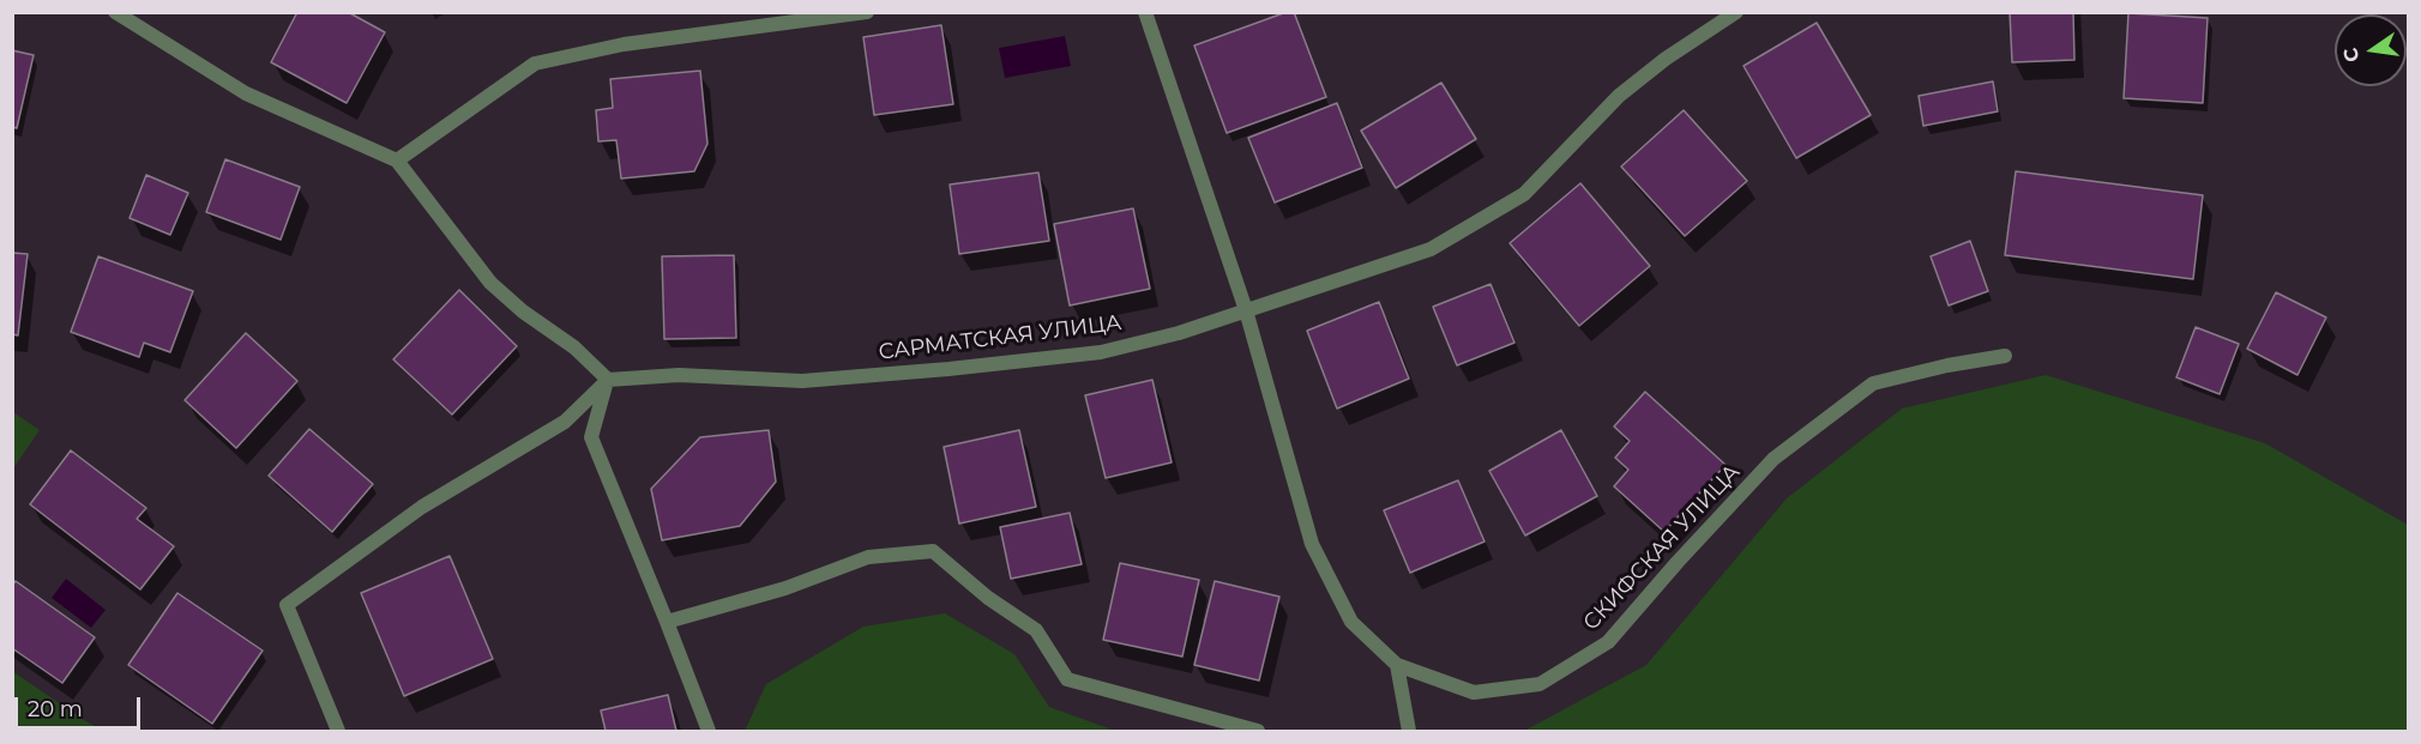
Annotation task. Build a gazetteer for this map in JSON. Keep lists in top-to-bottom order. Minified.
{"streets":{"street":["САРМАТСКАЯ УЛИЦА","СКИФСКАЯ УЛИЦА"]},"scale_bar":"20 m","north":"left"}
